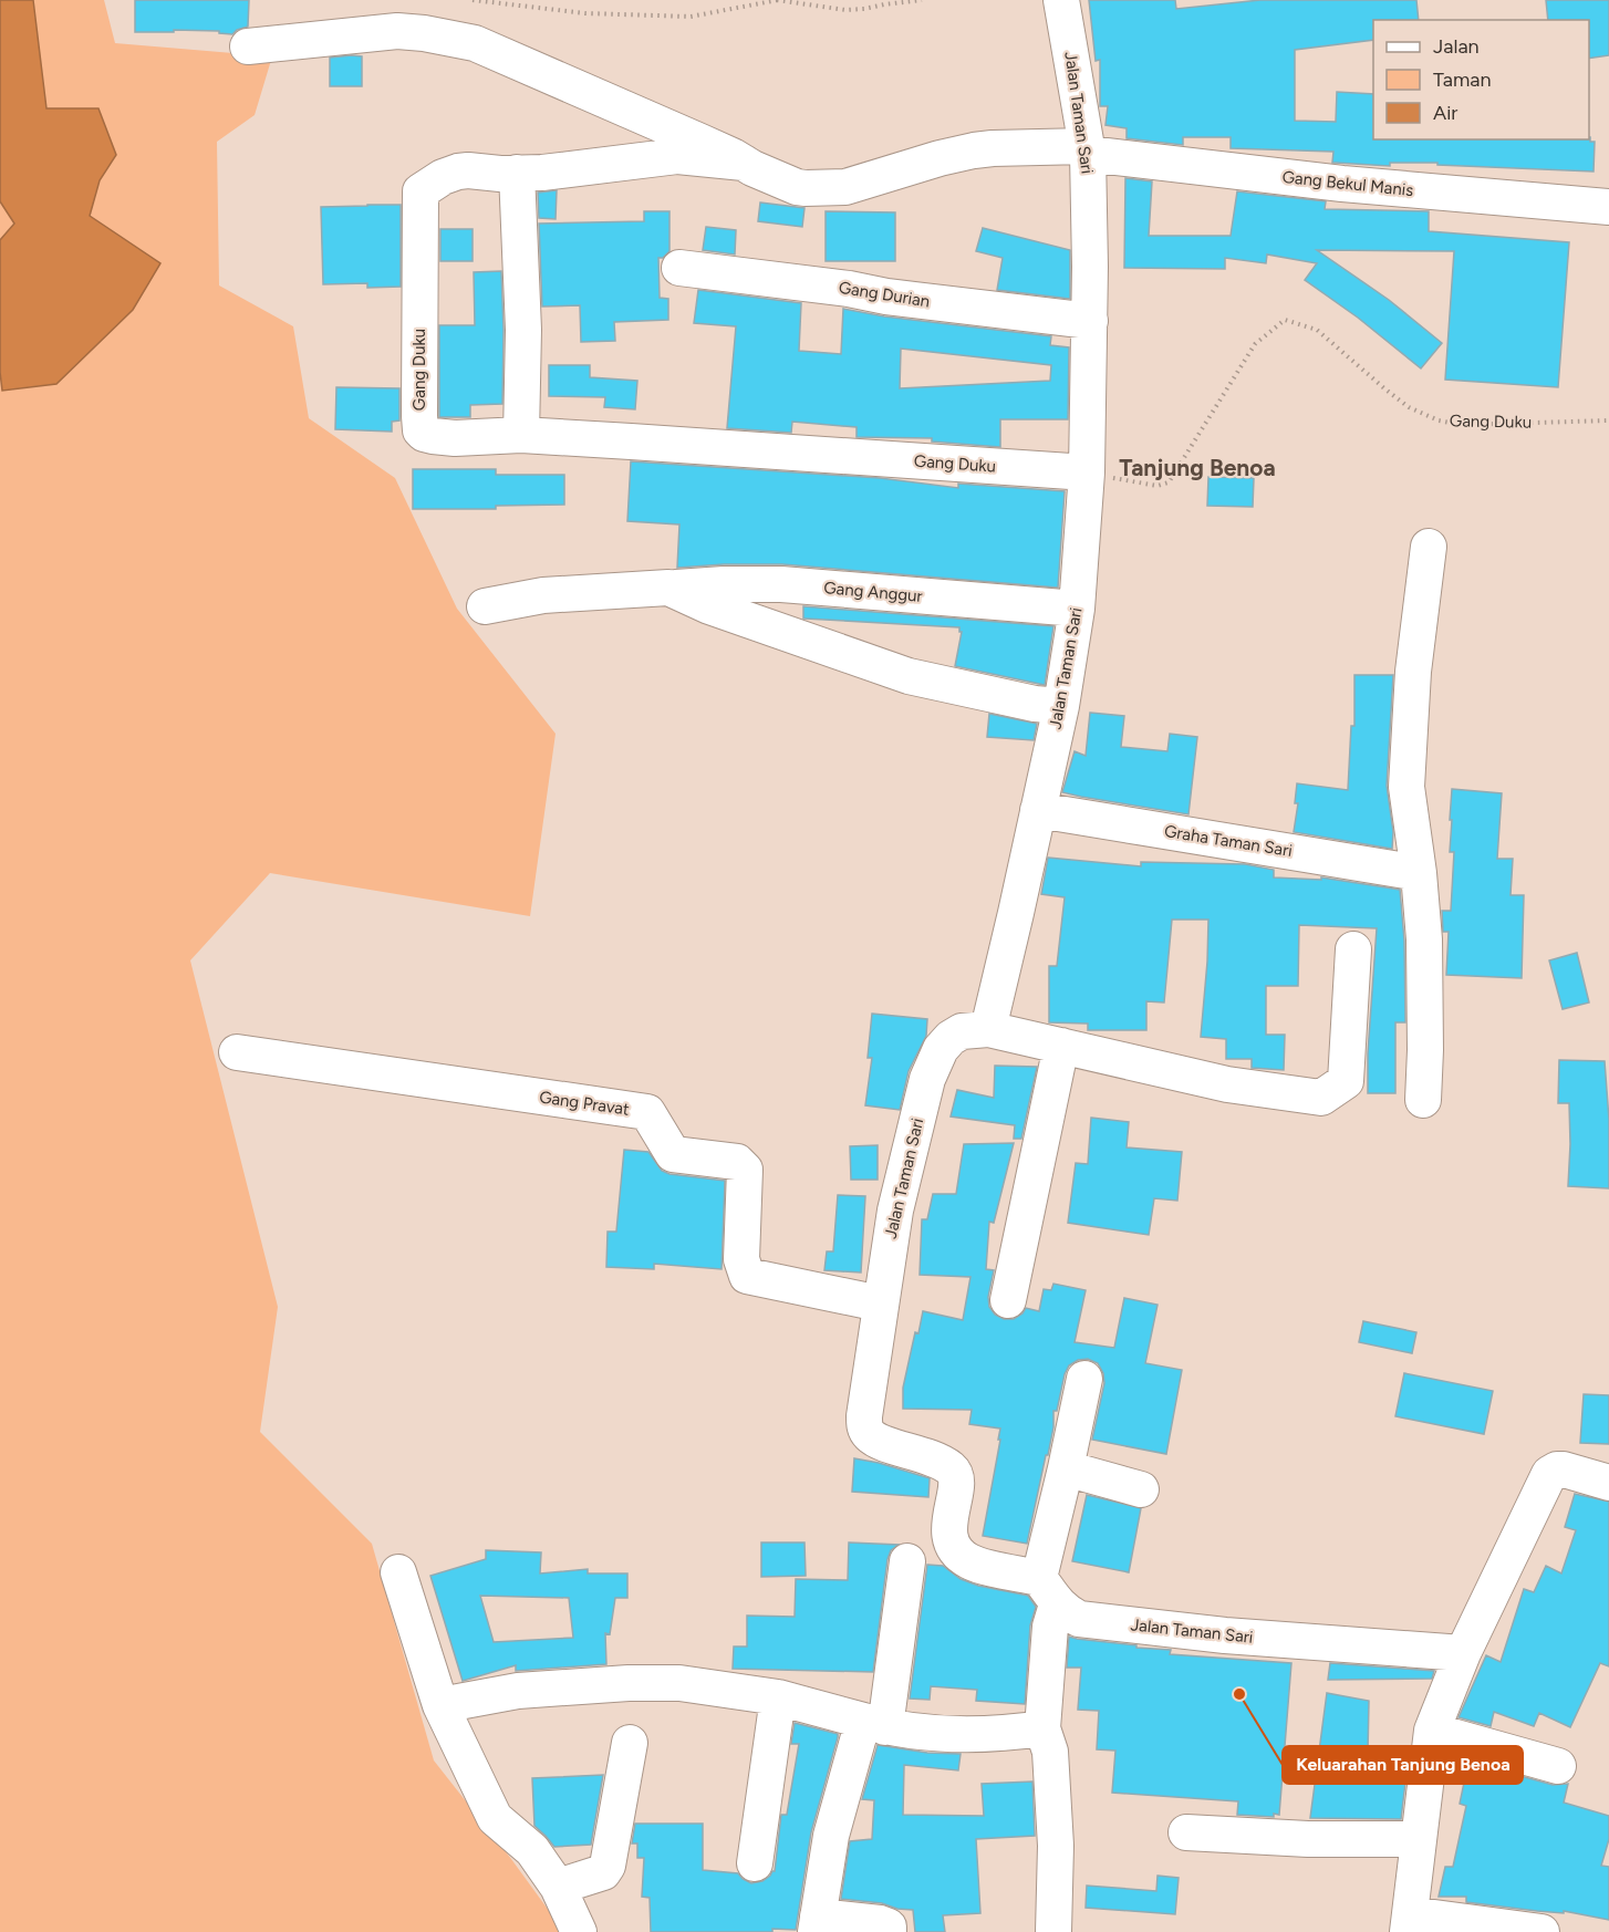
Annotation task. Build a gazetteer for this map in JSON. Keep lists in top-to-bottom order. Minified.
{"streets":{"street":["Jalan Taman Sari","Gang Bekul Manis","Gang Durian","Gang Duku","Gang Anggur","Graha Taman Sari","Gang Pravat"]},"crossings":[["Jalan Taman Sari","Gang Bekul Manis"],["Jalan Taman Sari","Gang Durian"],["Jalan Taman Sari","Gang Duku"],["Jalan Taman Sari","Gang Anggur"],["Jalan Taman Sari","Graha Taman Sari"],["Jalan Taman Sari","Gang Pravat"]],"districts":["Tanjung Benoa"],"places":["Keluarahan Tanjung Benoa"],"legend":["Jalan","Taman","Air"]}
